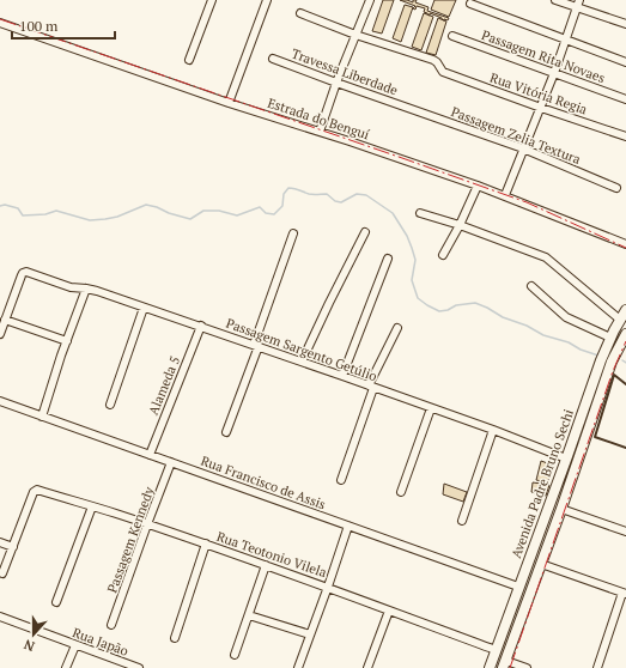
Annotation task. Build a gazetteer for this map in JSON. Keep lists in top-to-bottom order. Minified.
{"streets":{"main road":["Avenida Padre Bruno Sechi"],"street":["Passagem Rita Novaes","Travessa Liberdade","Rua Vitória Regia","Estrada do Benguí","Passagem Zelia Textura","Passagem Sargento Getúlio","Alameda 5","Rua Francisco de Assis","Passagem Kennedy","Rua Teotonio Vilela","Rua Japão"]},"crossings":[["Travessa Liberdade","Passagem Zelia Textura"],["Passagem Sargento Getúlio","Alameda 5"],["Passagem Sargento Getúlio","Avenida Padre Bruno Sechi"],["Alameda 5","Rua Francisco de Assis"],["Rua Francisco de Assis","Avenida Padre Bruno Sechi"],["Rua Francisco de Assis","Passagem Kennedy"],["Avenida Padre Bruno Sechi","Rua Teotonio Vilela"],["Passagem Kennedy","Rua Teotonio Vilela"]],"scale_bar":"100 m","north":"bottom"}
